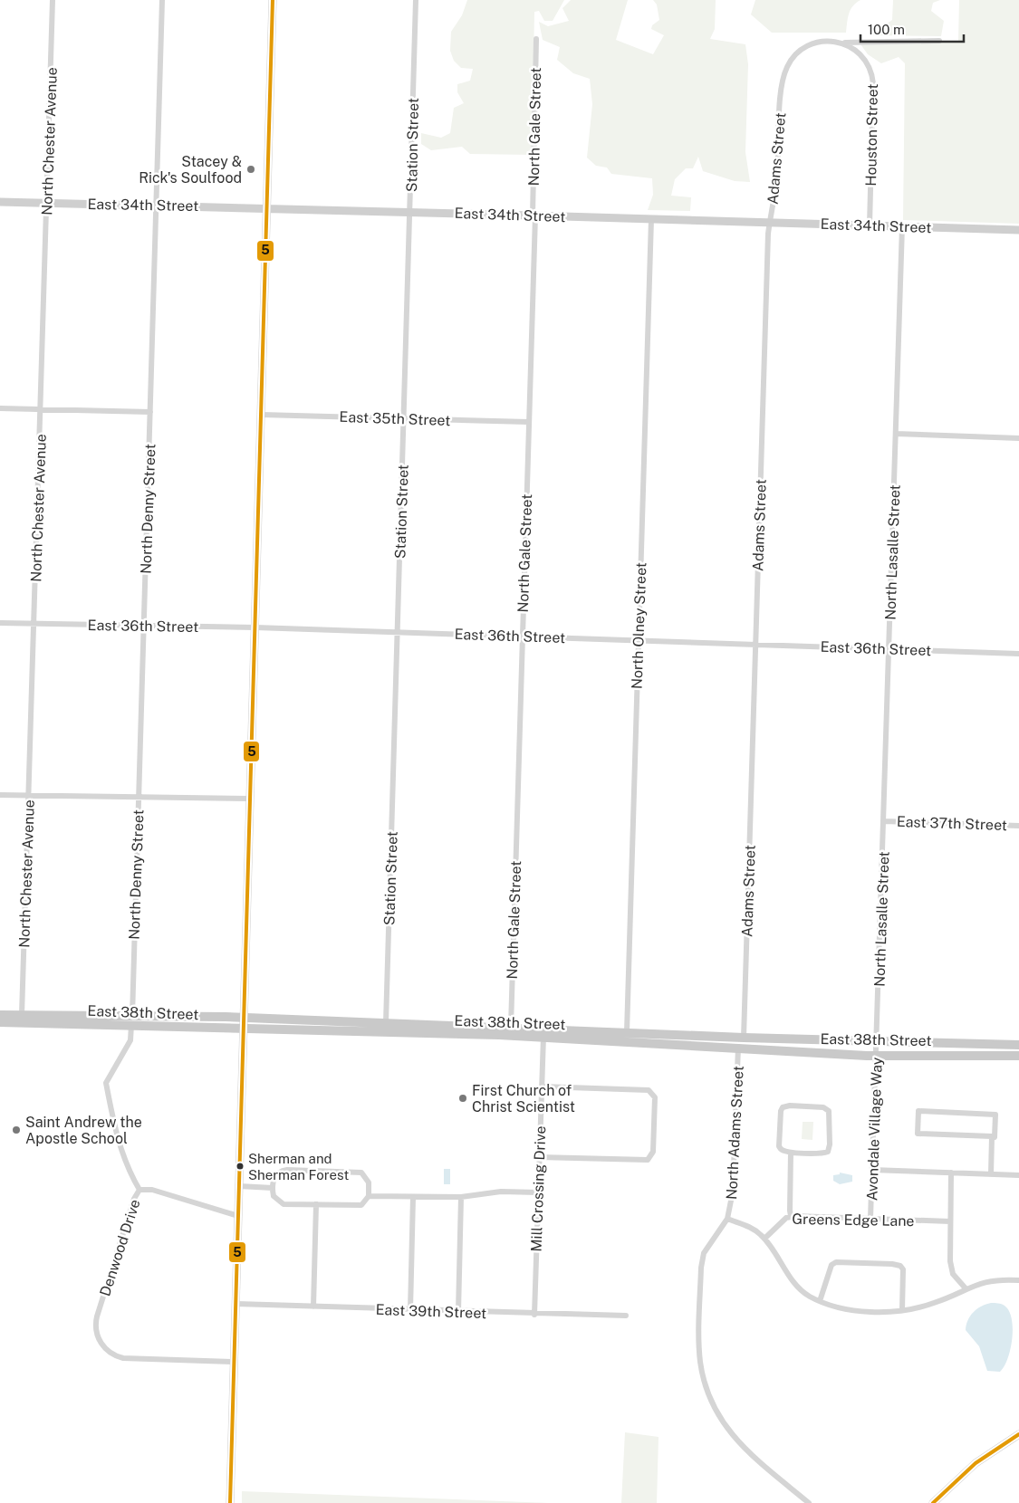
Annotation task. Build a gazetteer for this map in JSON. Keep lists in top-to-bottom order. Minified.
{"streets":{"main road":["East 34th Street","East 38th Street"],"street":["North Gale Street","Houston Street","North Chester Avenue","Station Street","Adams Street","East 35th Street","North Denny Street","North Lasalle Street","East 36th Street","North Olney Street","East 37th Street","Avondale Village Way","North Adams Street","Mill Crossing Drive","Greens Edge Lane","Denwood Drive","East 39th Street"]},"crossings":[["North Gale Street","East 34th Street"],["North Gale Street","East 35th Street"],["North Gale Street","East 36th Street"],["North Gale Street","East 38th Street"],["Houston Street","Adams Street"],["Houston Street","East 34th Street"],["North Chester Avenue","East 34th Street"],["North Chester Avenue","East 36th Street"],["North Chester Avenue","East 38th Street"],["Station Street","East 34th Street"],["Station Street","East 35th Street"],["Station Street","East 36th Street"],["Station Street","East 38th Street"],["Adams Street","East 34th Street"],["Adams Street","East 36th Street"],["Adams Street","East 38th Street"],["East 34th Street","North Denny Street"],["East 34th Street","North Lasalle Street"],["East 34th Street","North Olney Street"],["North Denny Street","East 36th Street"],["North Denny Street","East 38th Street"],["North Denny Street","Denwood Drive"],["North Lasalle Street","East 36th Street"],["North Lasalle Street","East 37th Street"],["North Lasalle Street","East 38th Street"],["North Lasalle Street","Avondale Village Way"],["East 36th Street","North Olney Street"],["North Olney Street","East 38th Street"],["East 38th Street","Avondale Village Way"],["East 38th Street","North Adams Street"],["East 38th Street","Mill Crossing Drive"],["East 38th Street","Denwood Drive"],["Avondale Village Way","Greens Edge Lane"],["Mill Crossing Drive","East 39th Street"]],"places":["Stacey & Rick's Soulfood","First Church of Christ Scientist","Saint Andrew the Apostle School","Sherman and Sherman Forest"],"lines":["transit line 5"],"scale_bar":"100 m"}
